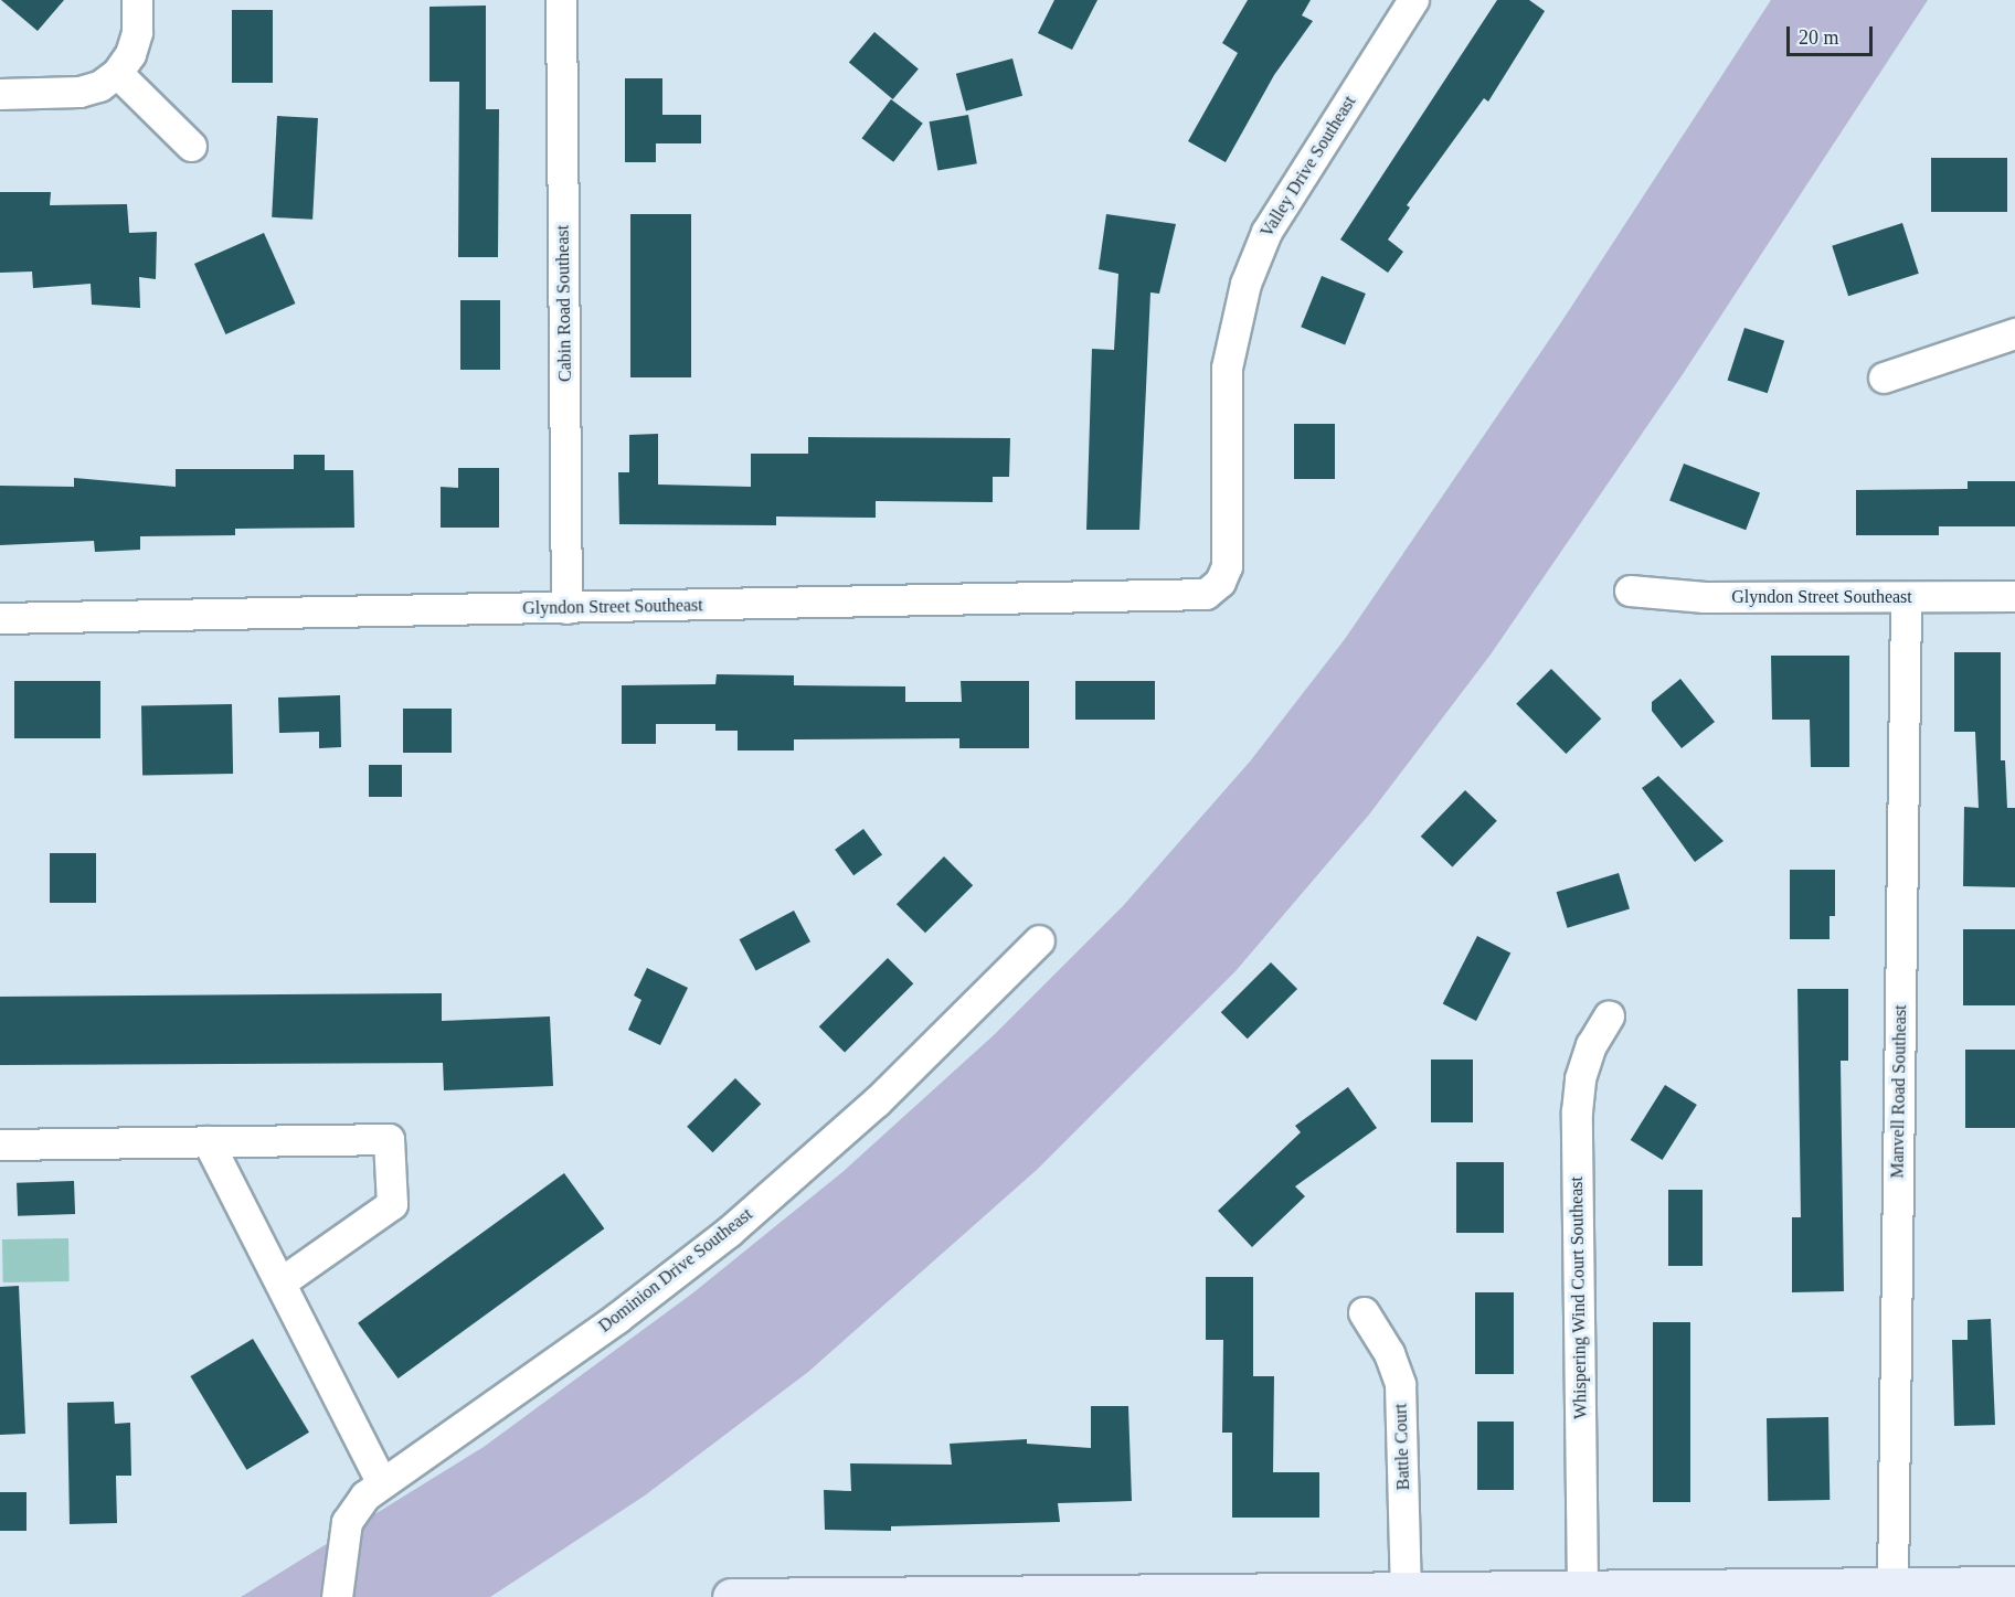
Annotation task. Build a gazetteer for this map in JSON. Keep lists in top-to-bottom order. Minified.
{"streets":{"street":["Valley Drive Southeast","Cabin Road Southeast","Glyndon Street Southeast","Manvell Road Southeast","Dominion Drive Southeast","Whispering Wind Court Southeast","Battle Court"]},"crossings":[["Valley Drive Southeast","Glyndon Street Southeast"],["Cabin Road Southeast","Glyndon Street Southeast"],["Glyndon Street Southeast","Manvell Road Southeast"]],"scale_bar":"20 m"}
